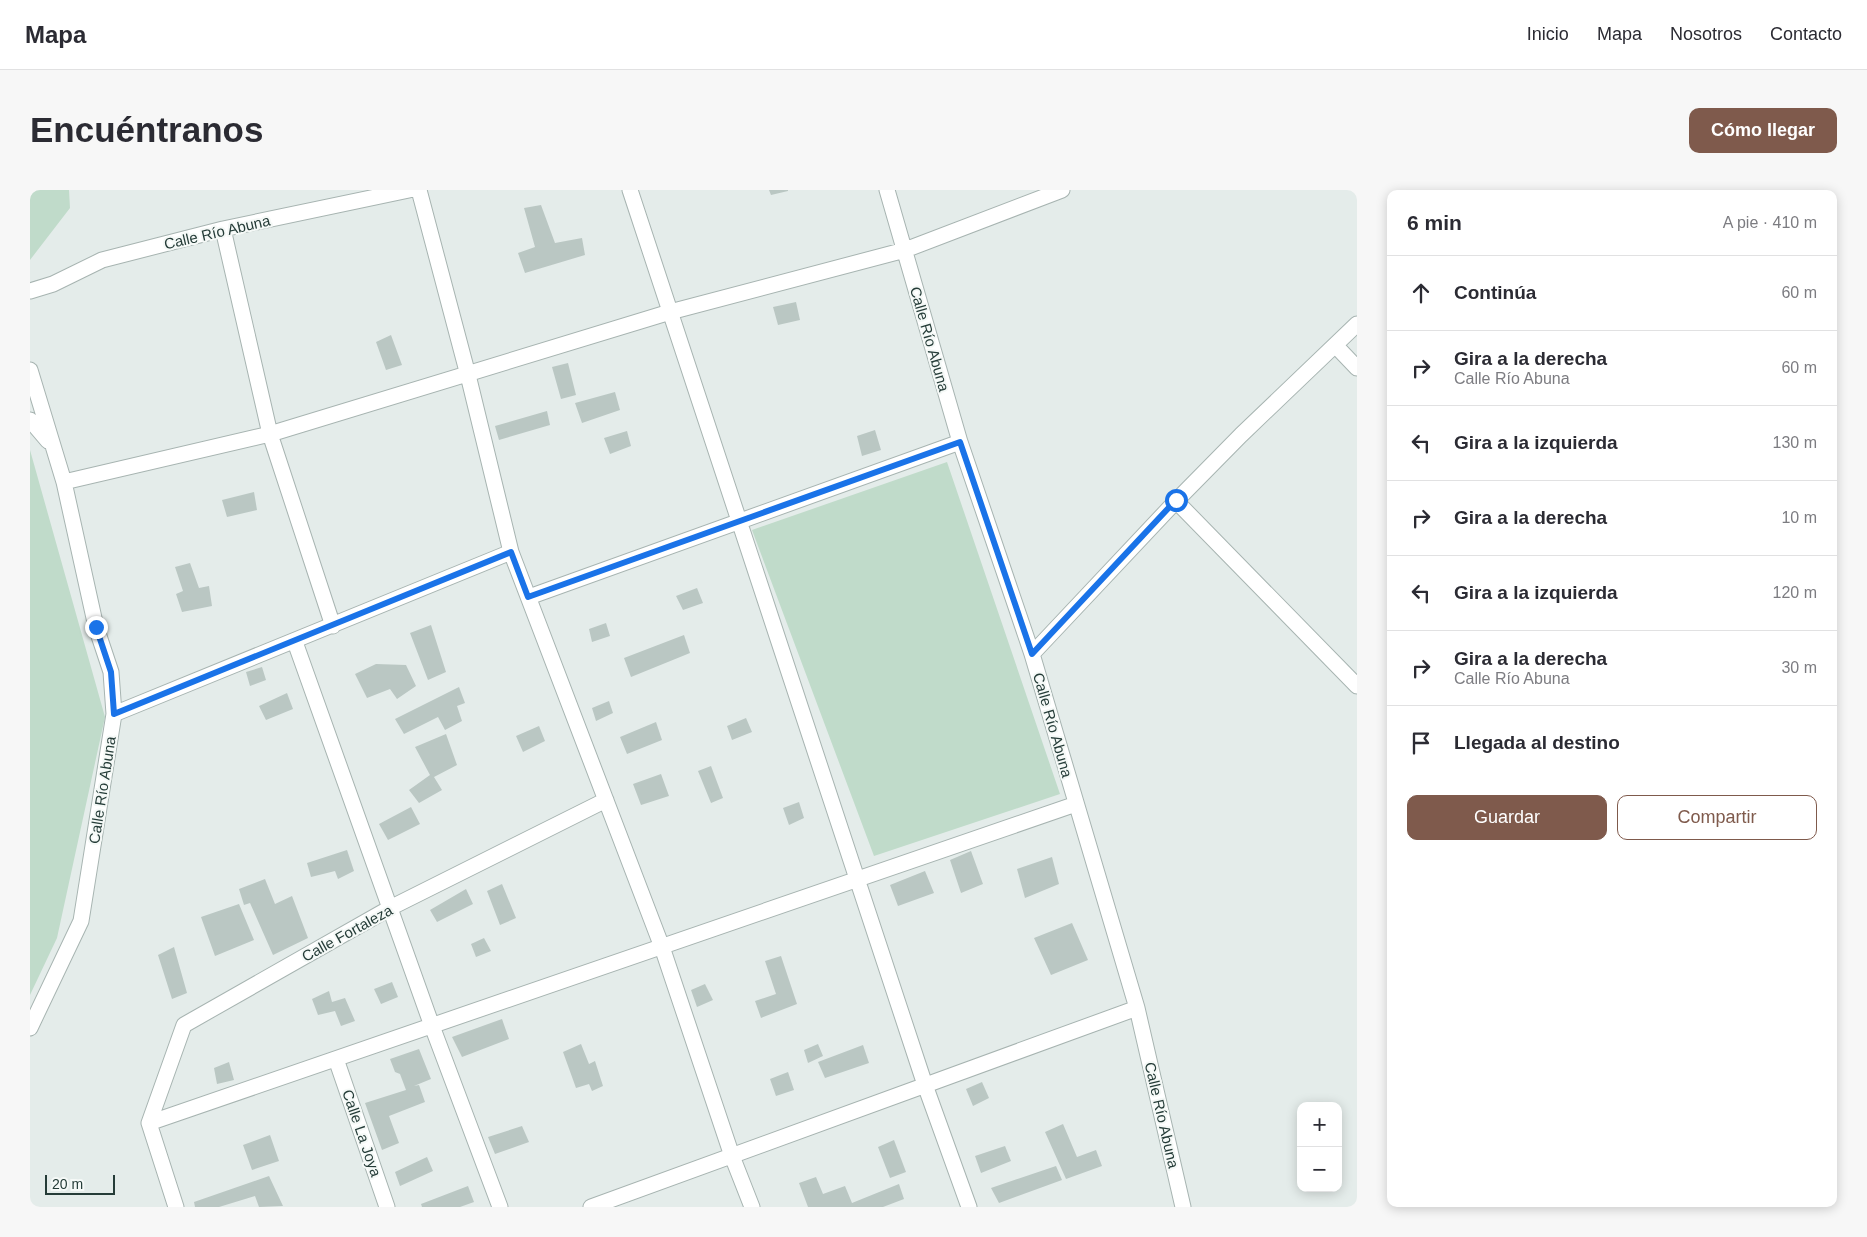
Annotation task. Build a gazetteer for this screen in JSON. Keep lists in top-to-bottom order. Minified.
{"streets":{"street":["Calle Río Abuna","Calle Fortaleza","Calle La Joya"]},"scale_bar":"20 m","page":{"header":"Mapa","nav":["Inicio","Mapa","Nosotros","Contacto"],"buttons":["Cómo llegar",["Guardar","Compartir"]],"title":"Encuéntranos","heading":["6 min","A pie · 410 m"],"list":[["Continúa","60 m"],["Gira a la derecha","Calle Río Abuna","60 m"],["Gira a la izquierda","130 m"],["Gira a la derecha","10 m"],["Gira a la izquierda","120 m"],["Gira a la derecha","Calle Río Abuna","30 m"],"Llegada al destino"],"map_buttons":["+","−"],"scale":"20 m"}}
